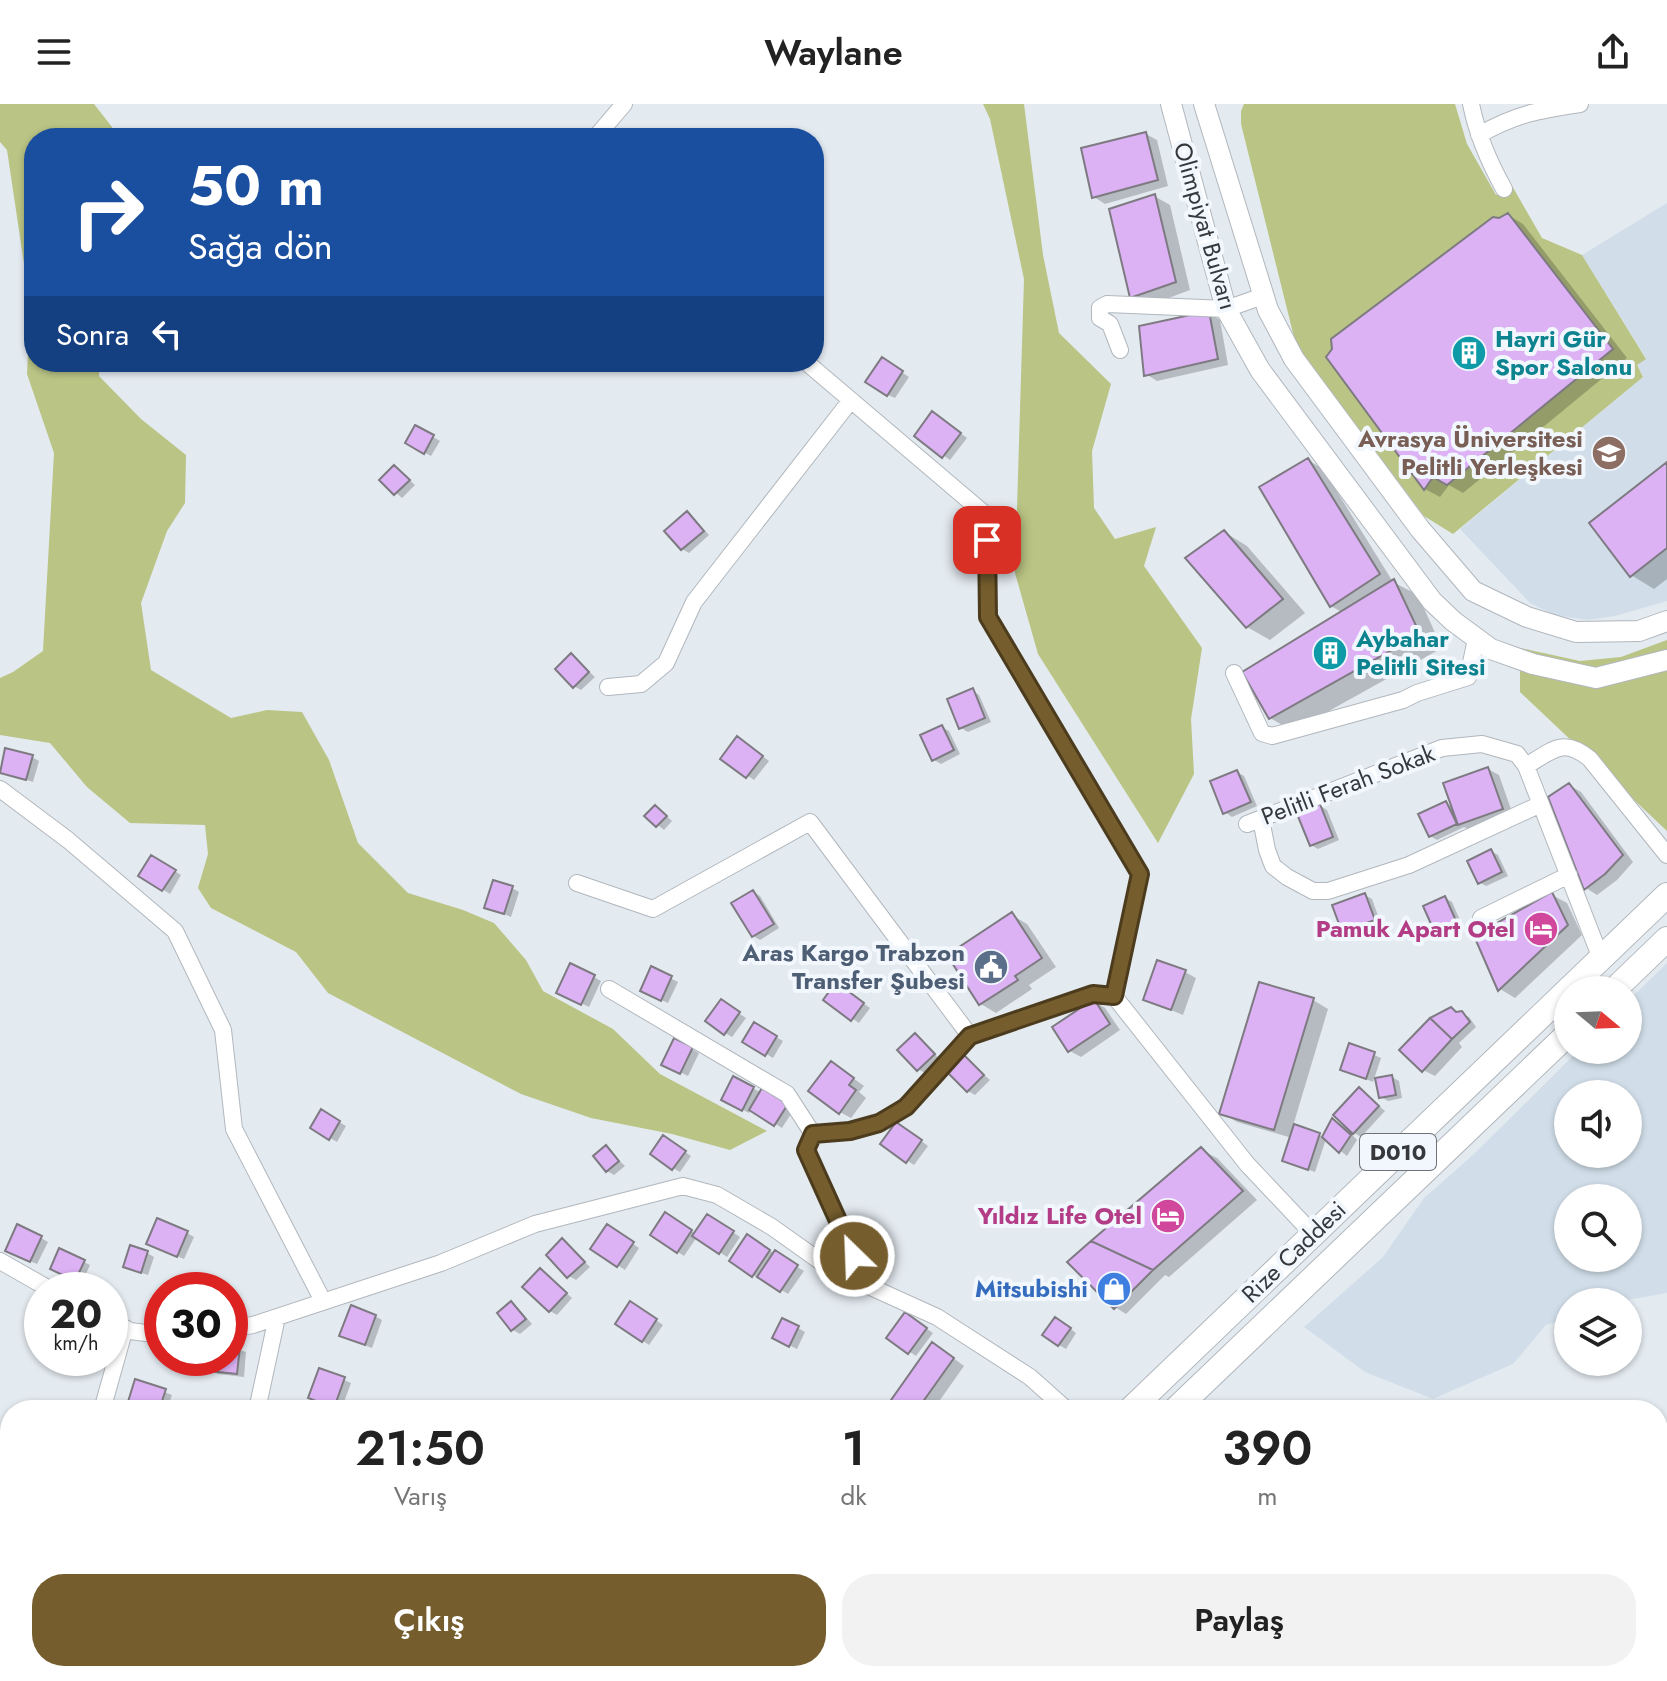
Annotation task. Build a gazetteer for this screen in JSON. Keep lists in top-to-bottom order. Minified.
{"streets":{"highway":["D010","Rize Caddesi"],"main road":["Olimpiyat Bulvarı"],"street":["Pelitli Ferah Sokak"]},"places":{"building":["Hayri Gür Spor Salonu","Aybahar Pelitli Sitesi"],"school or university":["Avrasya Üniversitesi Pelitli Yerleşkesi"],"hotel":["Pamuk Apart Otel","Yıldız Life Otel"],"public building":["Aras Kargo Trabzon Transfer Şubesi"],"shop":["Mitsubishi"]},"north":"right","page":{"header":"Waylane","turn":["50 m","Sağa dön"],"then":"Sonra","speed":"20 km/h","limit":"30","eta":["21:50","Varış","1","dk","390","m"],"buttons":["Çıkış","Paylaş"]}}
